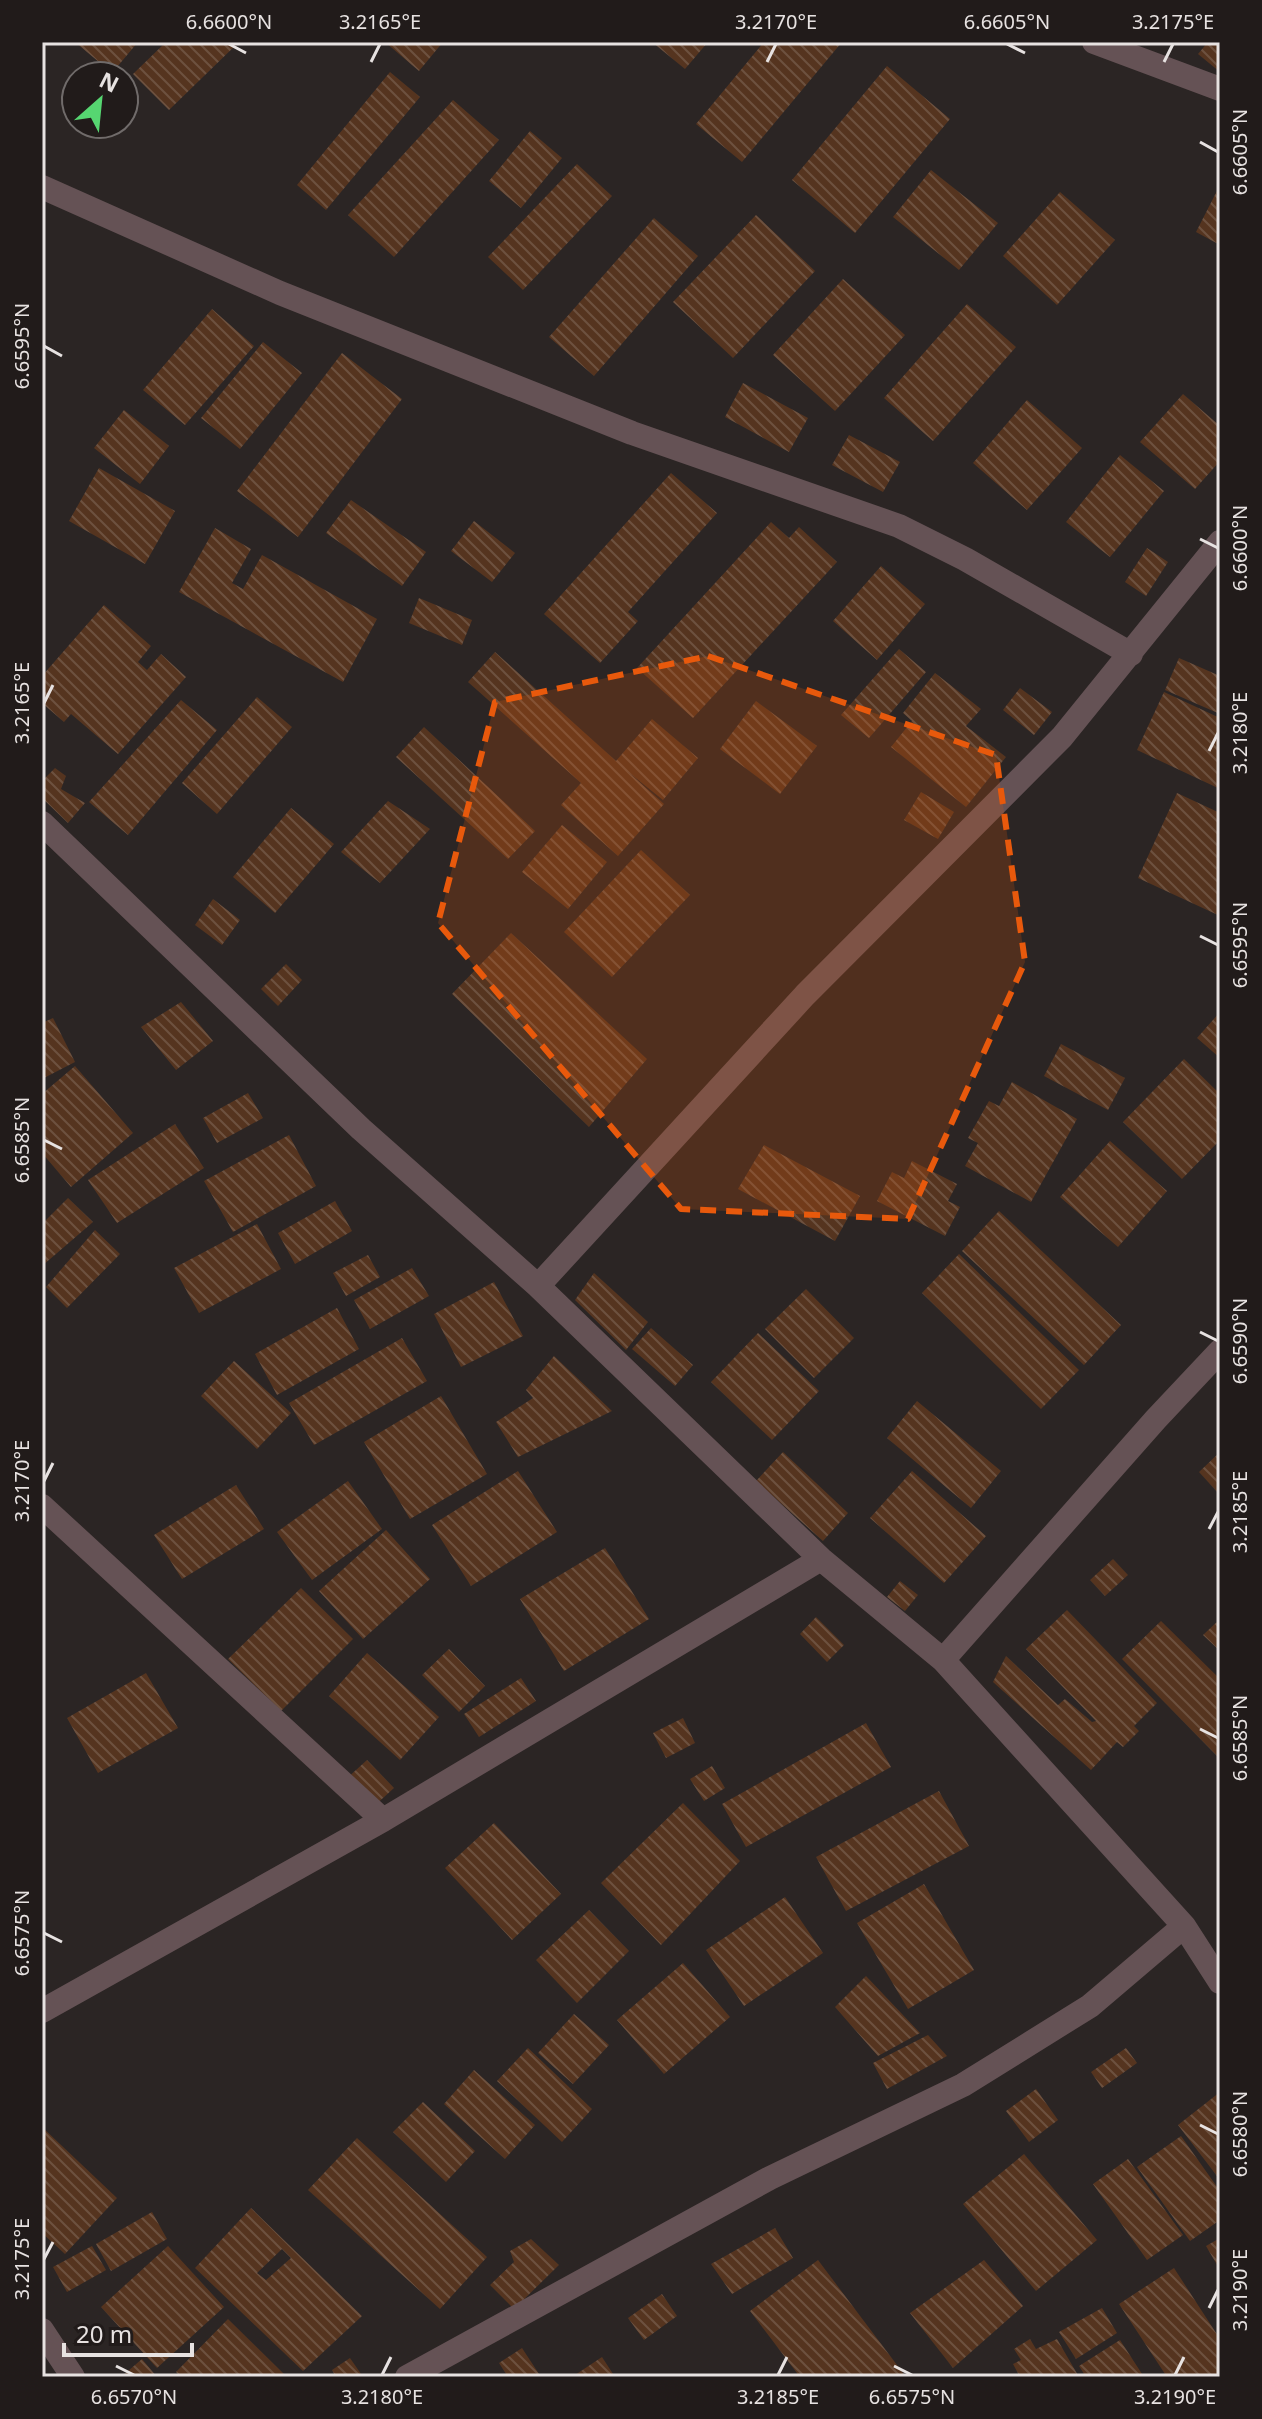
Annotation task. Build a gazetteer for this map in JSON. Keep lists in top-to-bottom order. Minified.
{"scale_bar":"20 m","north":"top right","coordinates":["6.6600°N","3.2165°E","3.2170°E","6.6605°N","3.2175°E","6.6595°N","3.2180°E","6.6585°N","6.6590°N","3.2185°E","6.6575°N","6.6580°N","3.2190°E","6.6570°N"]}
